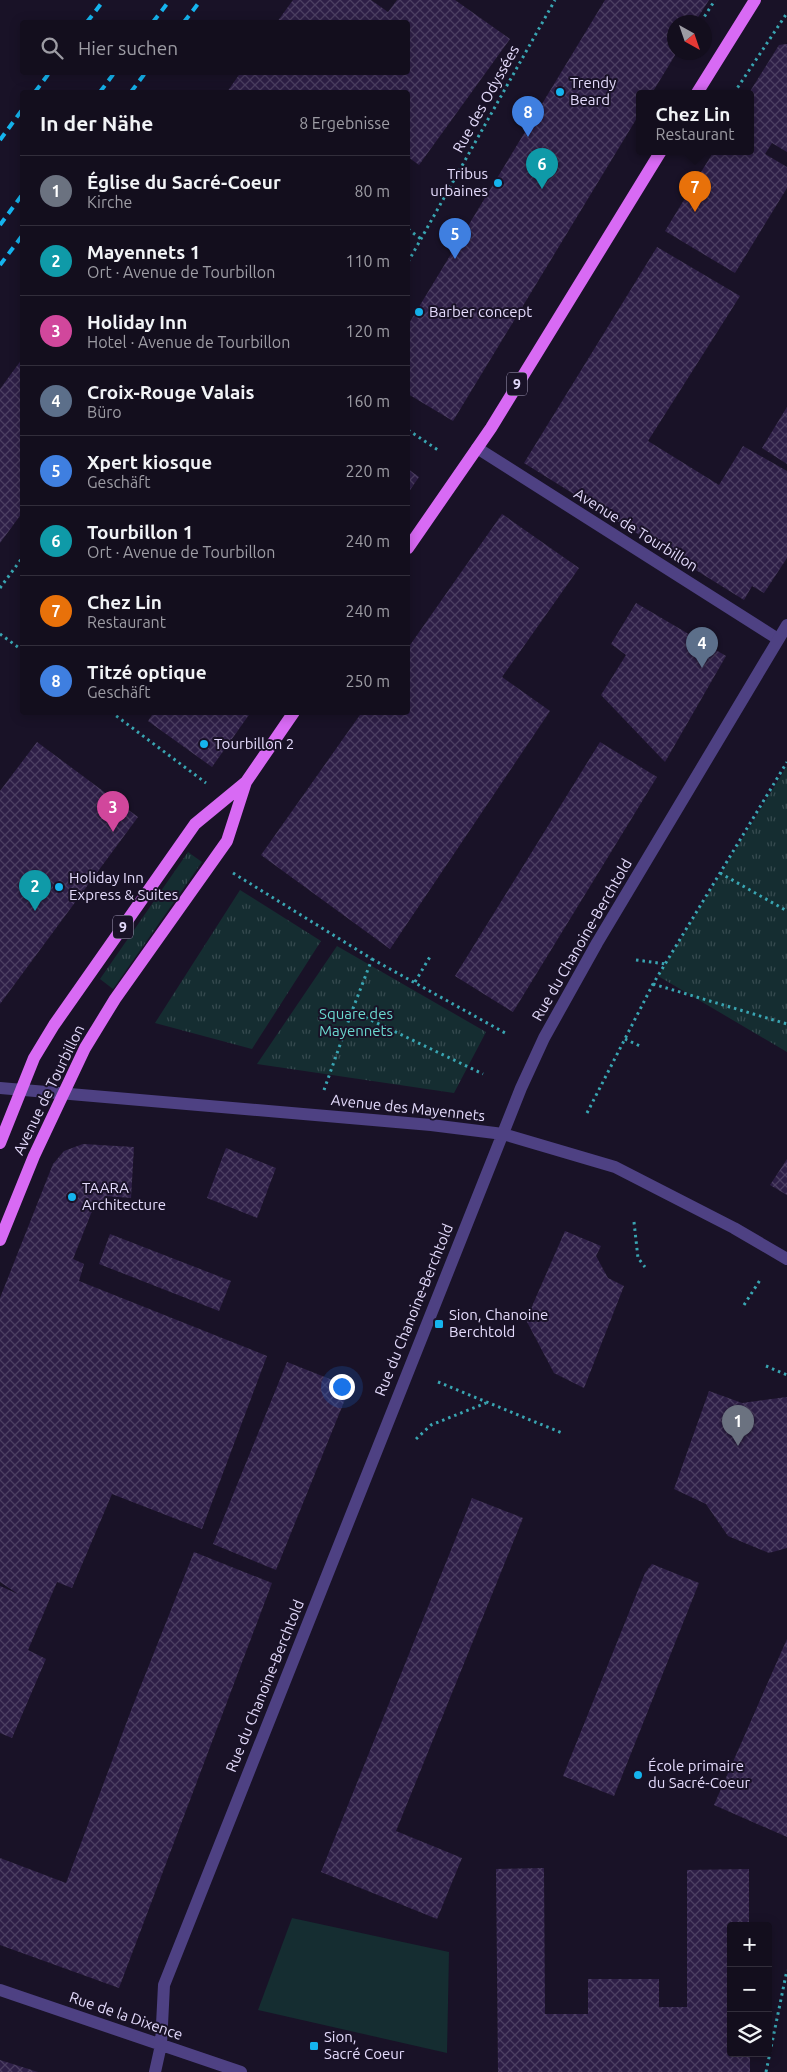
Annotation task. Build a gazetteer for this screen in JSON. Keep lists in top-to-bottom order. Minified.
{"streets":{"main road":["9","Avenue de Tourbillon"],"street":["Rue du Chanoine-Berchtold","Avenue des Mayennets","Rue de la Dixence"],"path":["Rue des Odyssées"]},"crossings":[["9","Avenue de Tourbillon"],["Avenue de Tourbillon","Rue du Chanoine-Berchtold"],["Avenue de Tourbillon","Avenue des Mayennets"],["Rue du Chanoine-Berchtold","Avenue des Mayennets"],["Rue du Chanoine-Berchtold","Rue de la Dixence"]],"parks":["Square des Mayennets"],"places":{"other":["Trendy Beard","Tribus urbaines","Barber concept","Tourbillon 2","Holiday Inn Express & Suites","TAARA Architecture","École primaire du Sacré-Coeur"],"transit":["Sion, Chanoine Berchtold","Sion, Sacré Coeur"]},"north":"bottom right","page":{"search":"Hier suchen","popup":["Chez Lin","Restaurant"],"heading":["In der Nähe","8 Ergebnisse"],"pins":["8","6","7","5","4","3","2","1"],"list":[{"mark":"1","name":"Église du Sacré-Coeur","note":"Kirche","value":"80 m"},{"mark":"2","name":"Mayennets 1","note":"Ort · Avenue de Tourbillon","value":"110 m"},{"mark":"3","name":"Holiday Inn","note":"Hotel · Avenue de Tourbillon","value":"120 m"},{"mark":"4","name":"Croix-Rouge Valais","note":"Büro","value":"160 m"},{"mark":"5","name":"Xpert kiosque","note":"Geschäft","value":"220 m"},{"mark":"6","name":"Tourbillon 1","note":"Ort · Avenue de Tourbillon","value":"240 m"},{"mark":"7","name":"Chez Lin","note":"Restaurant","value":"240 m"},{"mark":"8","name":"Titzé optique","note":"Geschäft","value":"250 m"}],"map_buttons":["+","−"]}}
